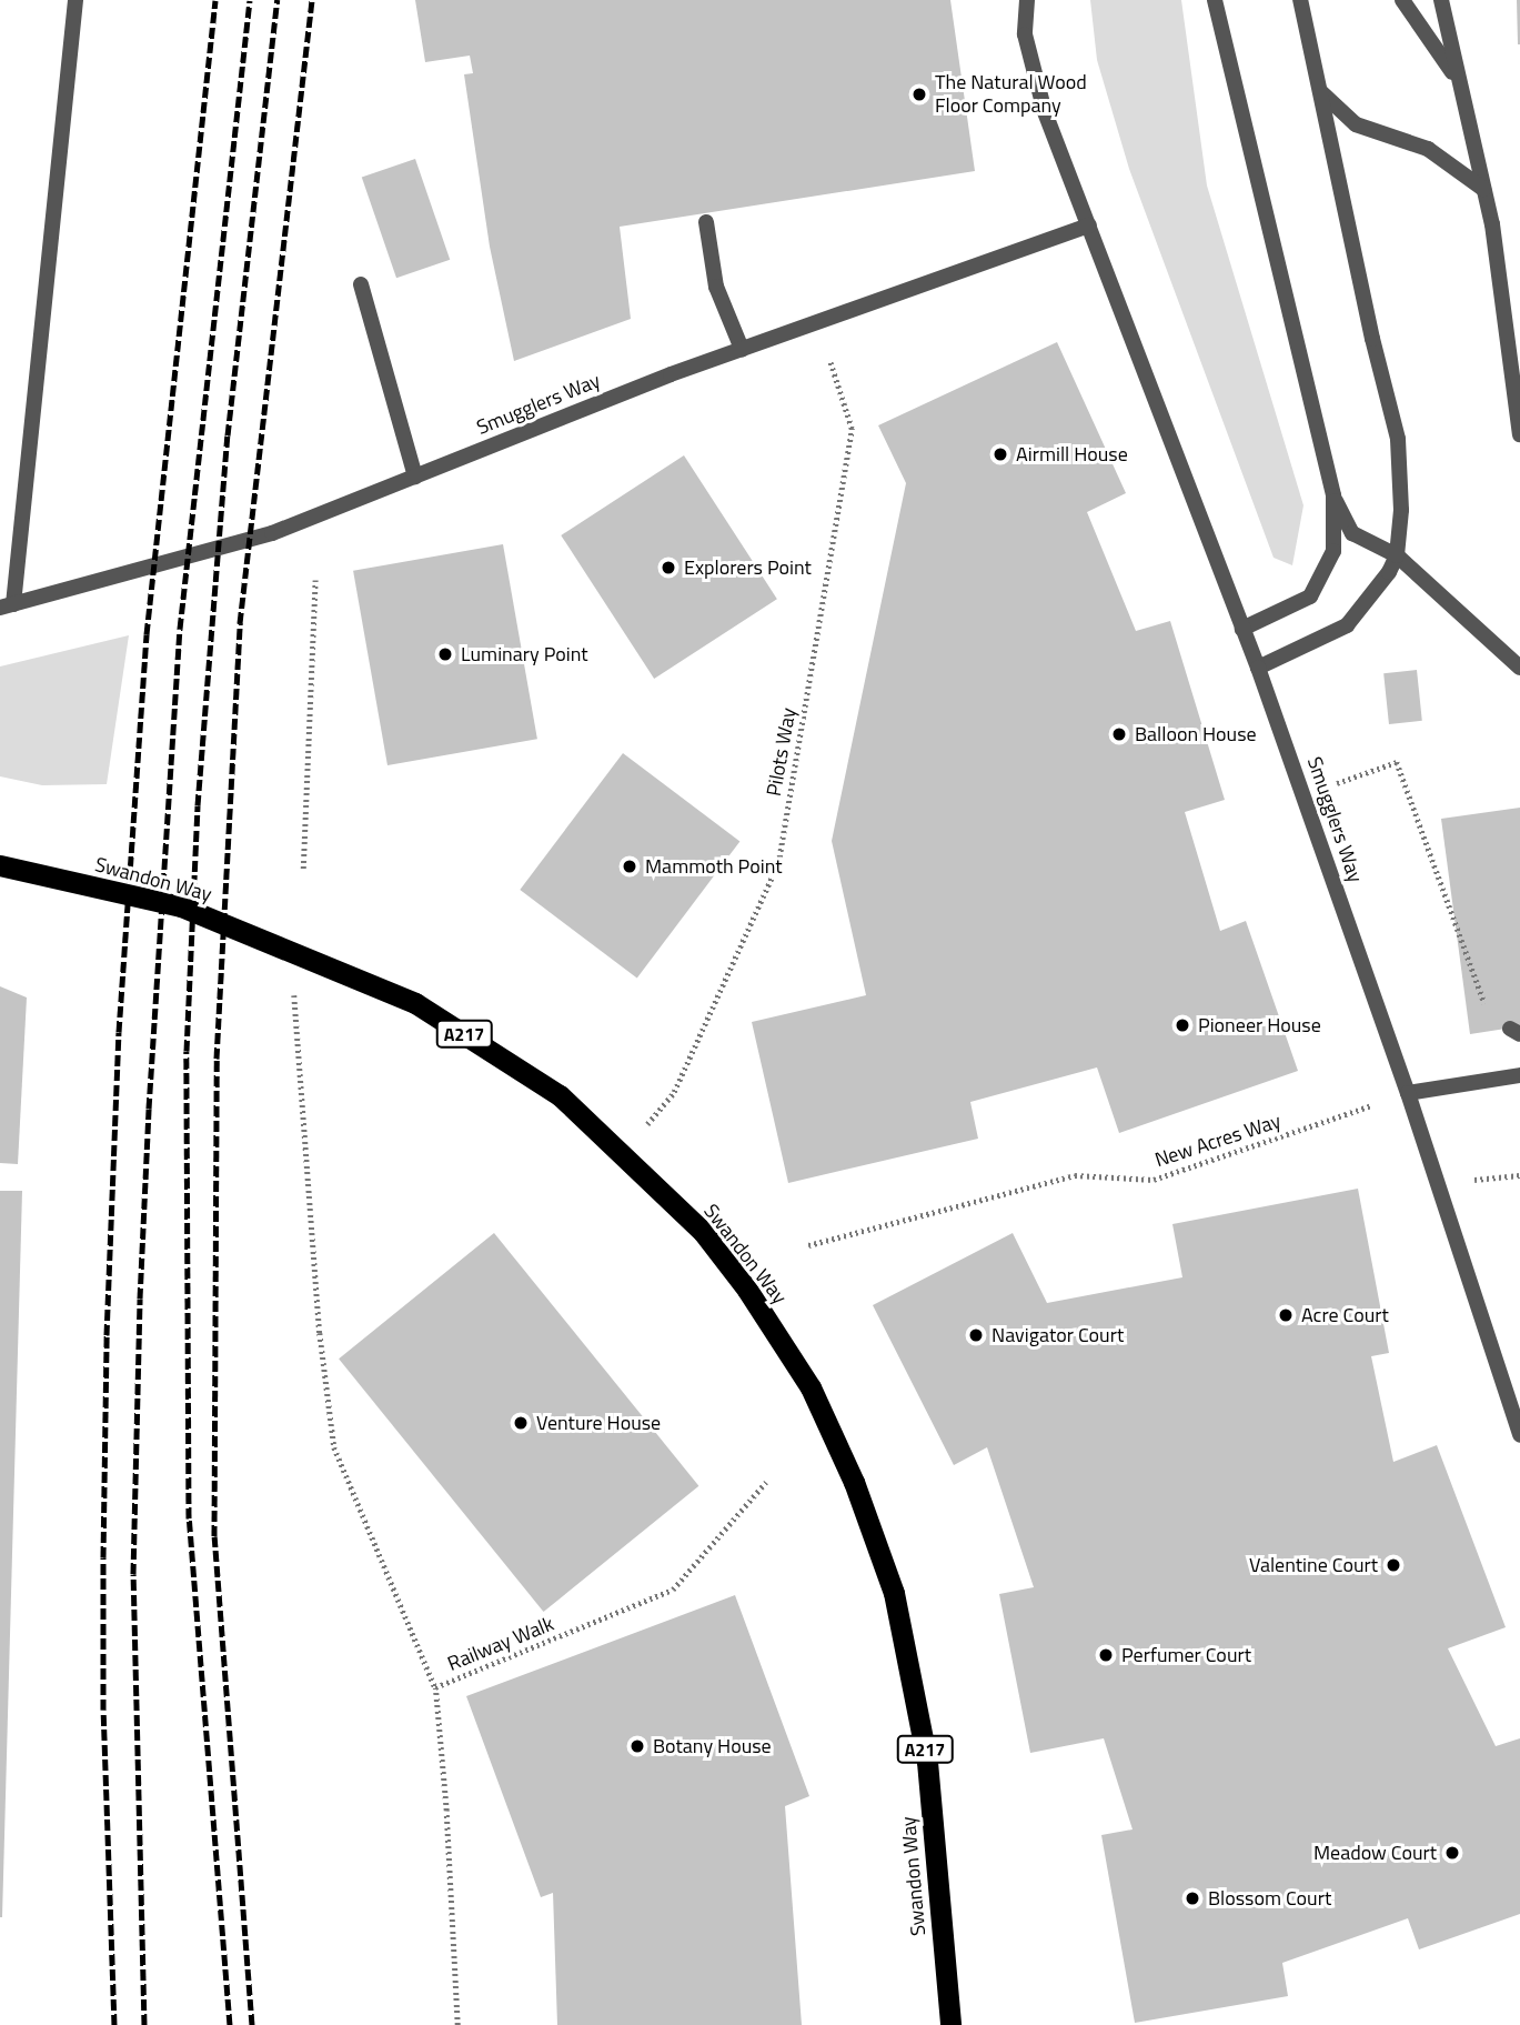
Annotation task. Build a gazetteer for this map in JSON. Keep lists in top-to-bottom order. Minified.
{"streets":{"highway":["Swandon Way","A217"],"street":["Smugglers Way"],"path":["Pilots Way","New Acres Way","Railway Walk"]},"crossings":[["Smugglers Way","Pilots Way"],["Smugglers Way","New Acres Way"],["Pilots Way","Swandon Way"]],"places":["The Natural Wood Floor Company","Airmill House","Explorers Point","Luminary Point","Balloon House","Mammoth Point","Pioneer House","Acre Court","Navigator Court","Venture House","Valentine Court","Perfumer Court","Botany House","Meadow Court","Blossom Court"]}
